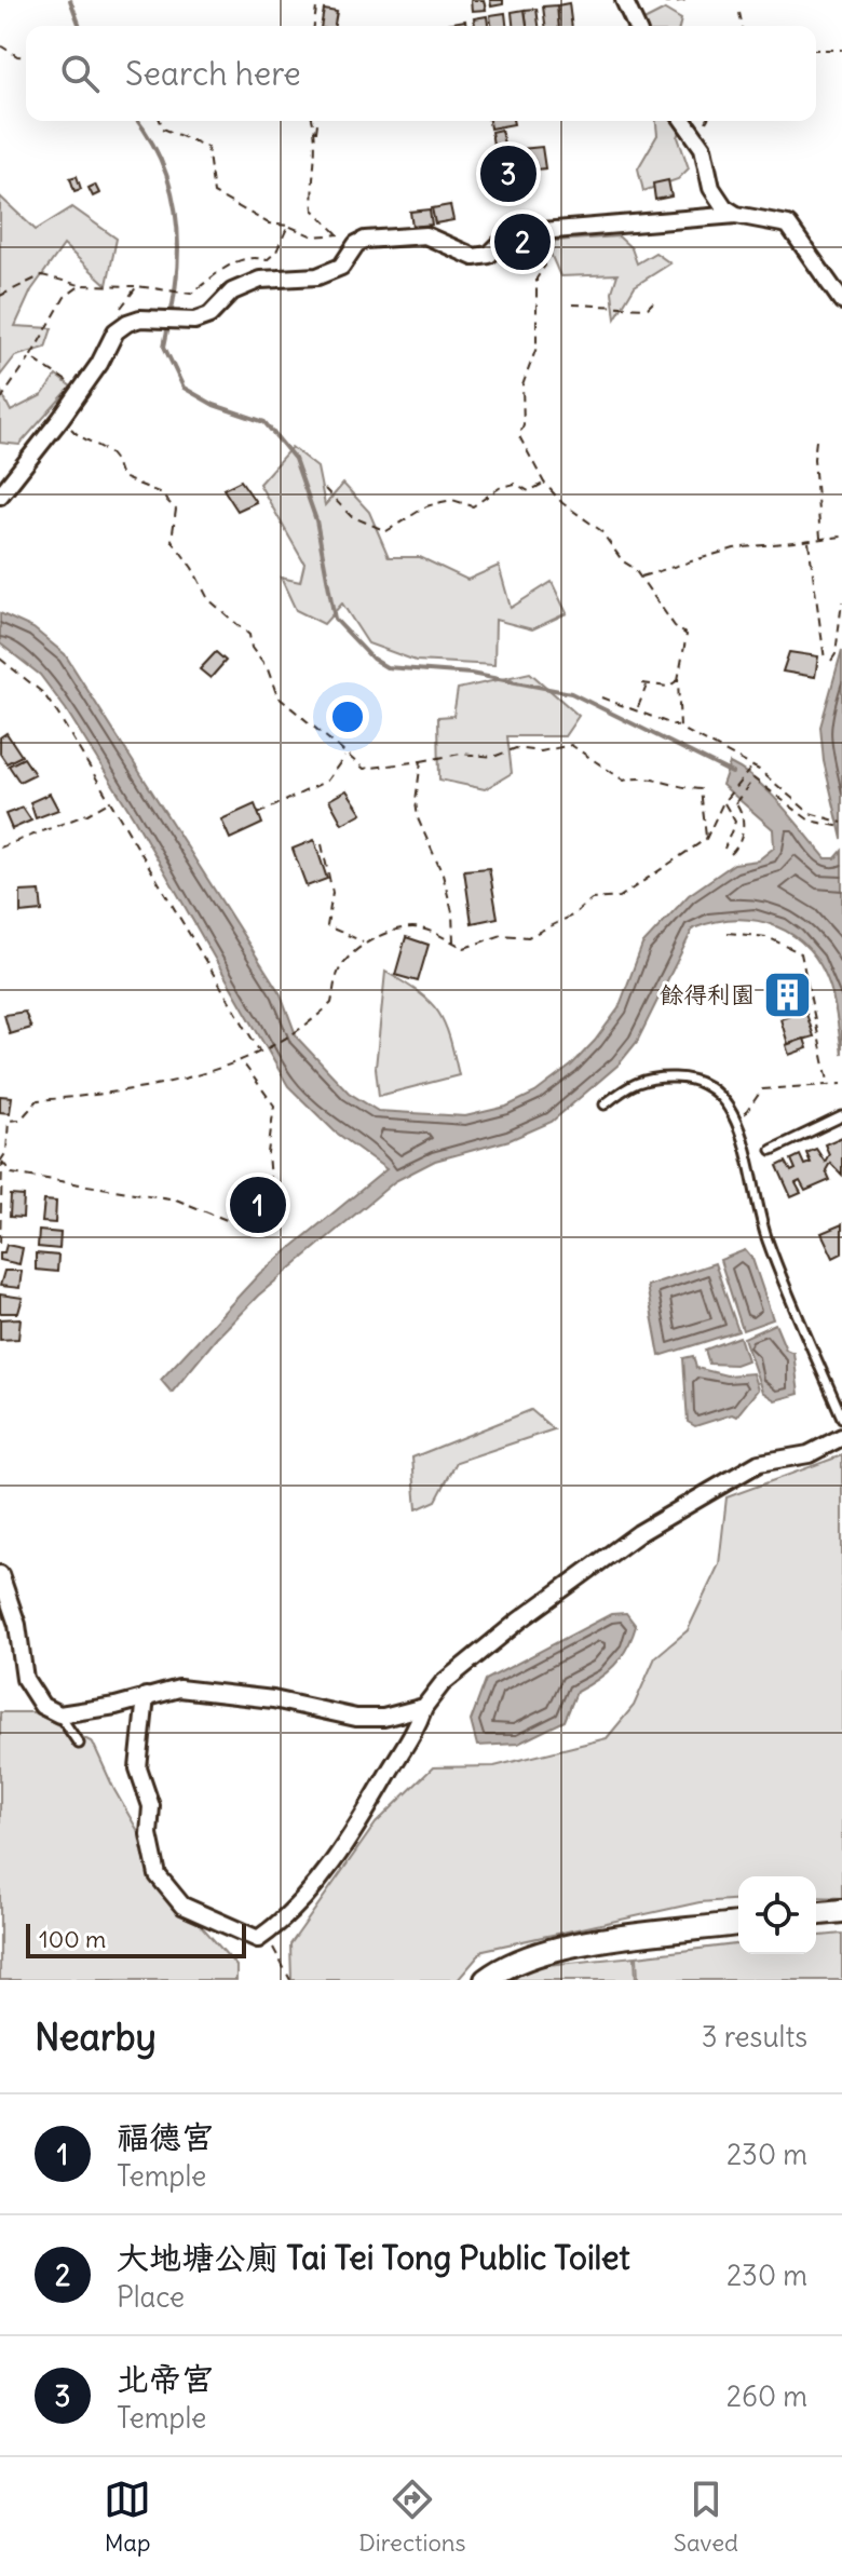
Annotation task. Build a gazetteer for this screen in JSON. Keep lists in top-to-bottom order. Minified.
{"places":{"building":["餘得利園"]},"scale_bar":"100 m","page":{"search":"Search here","pins":["3","2","1"],"scale":"100 m","heading":["Nearby","3 results"],"list":[{"mark":"1","name":"福德宮","note":"Temple","value":"230 m"},{"mark":"2","name":"大地塘公廁 Tai Tei Tong Public Toilet","note":"Place","value":"230 m"},{"mark":"3","name":"北帝宮","note":"Temple","value":"260 m"}],"nav":["Map","Directions","Saved"]}}
